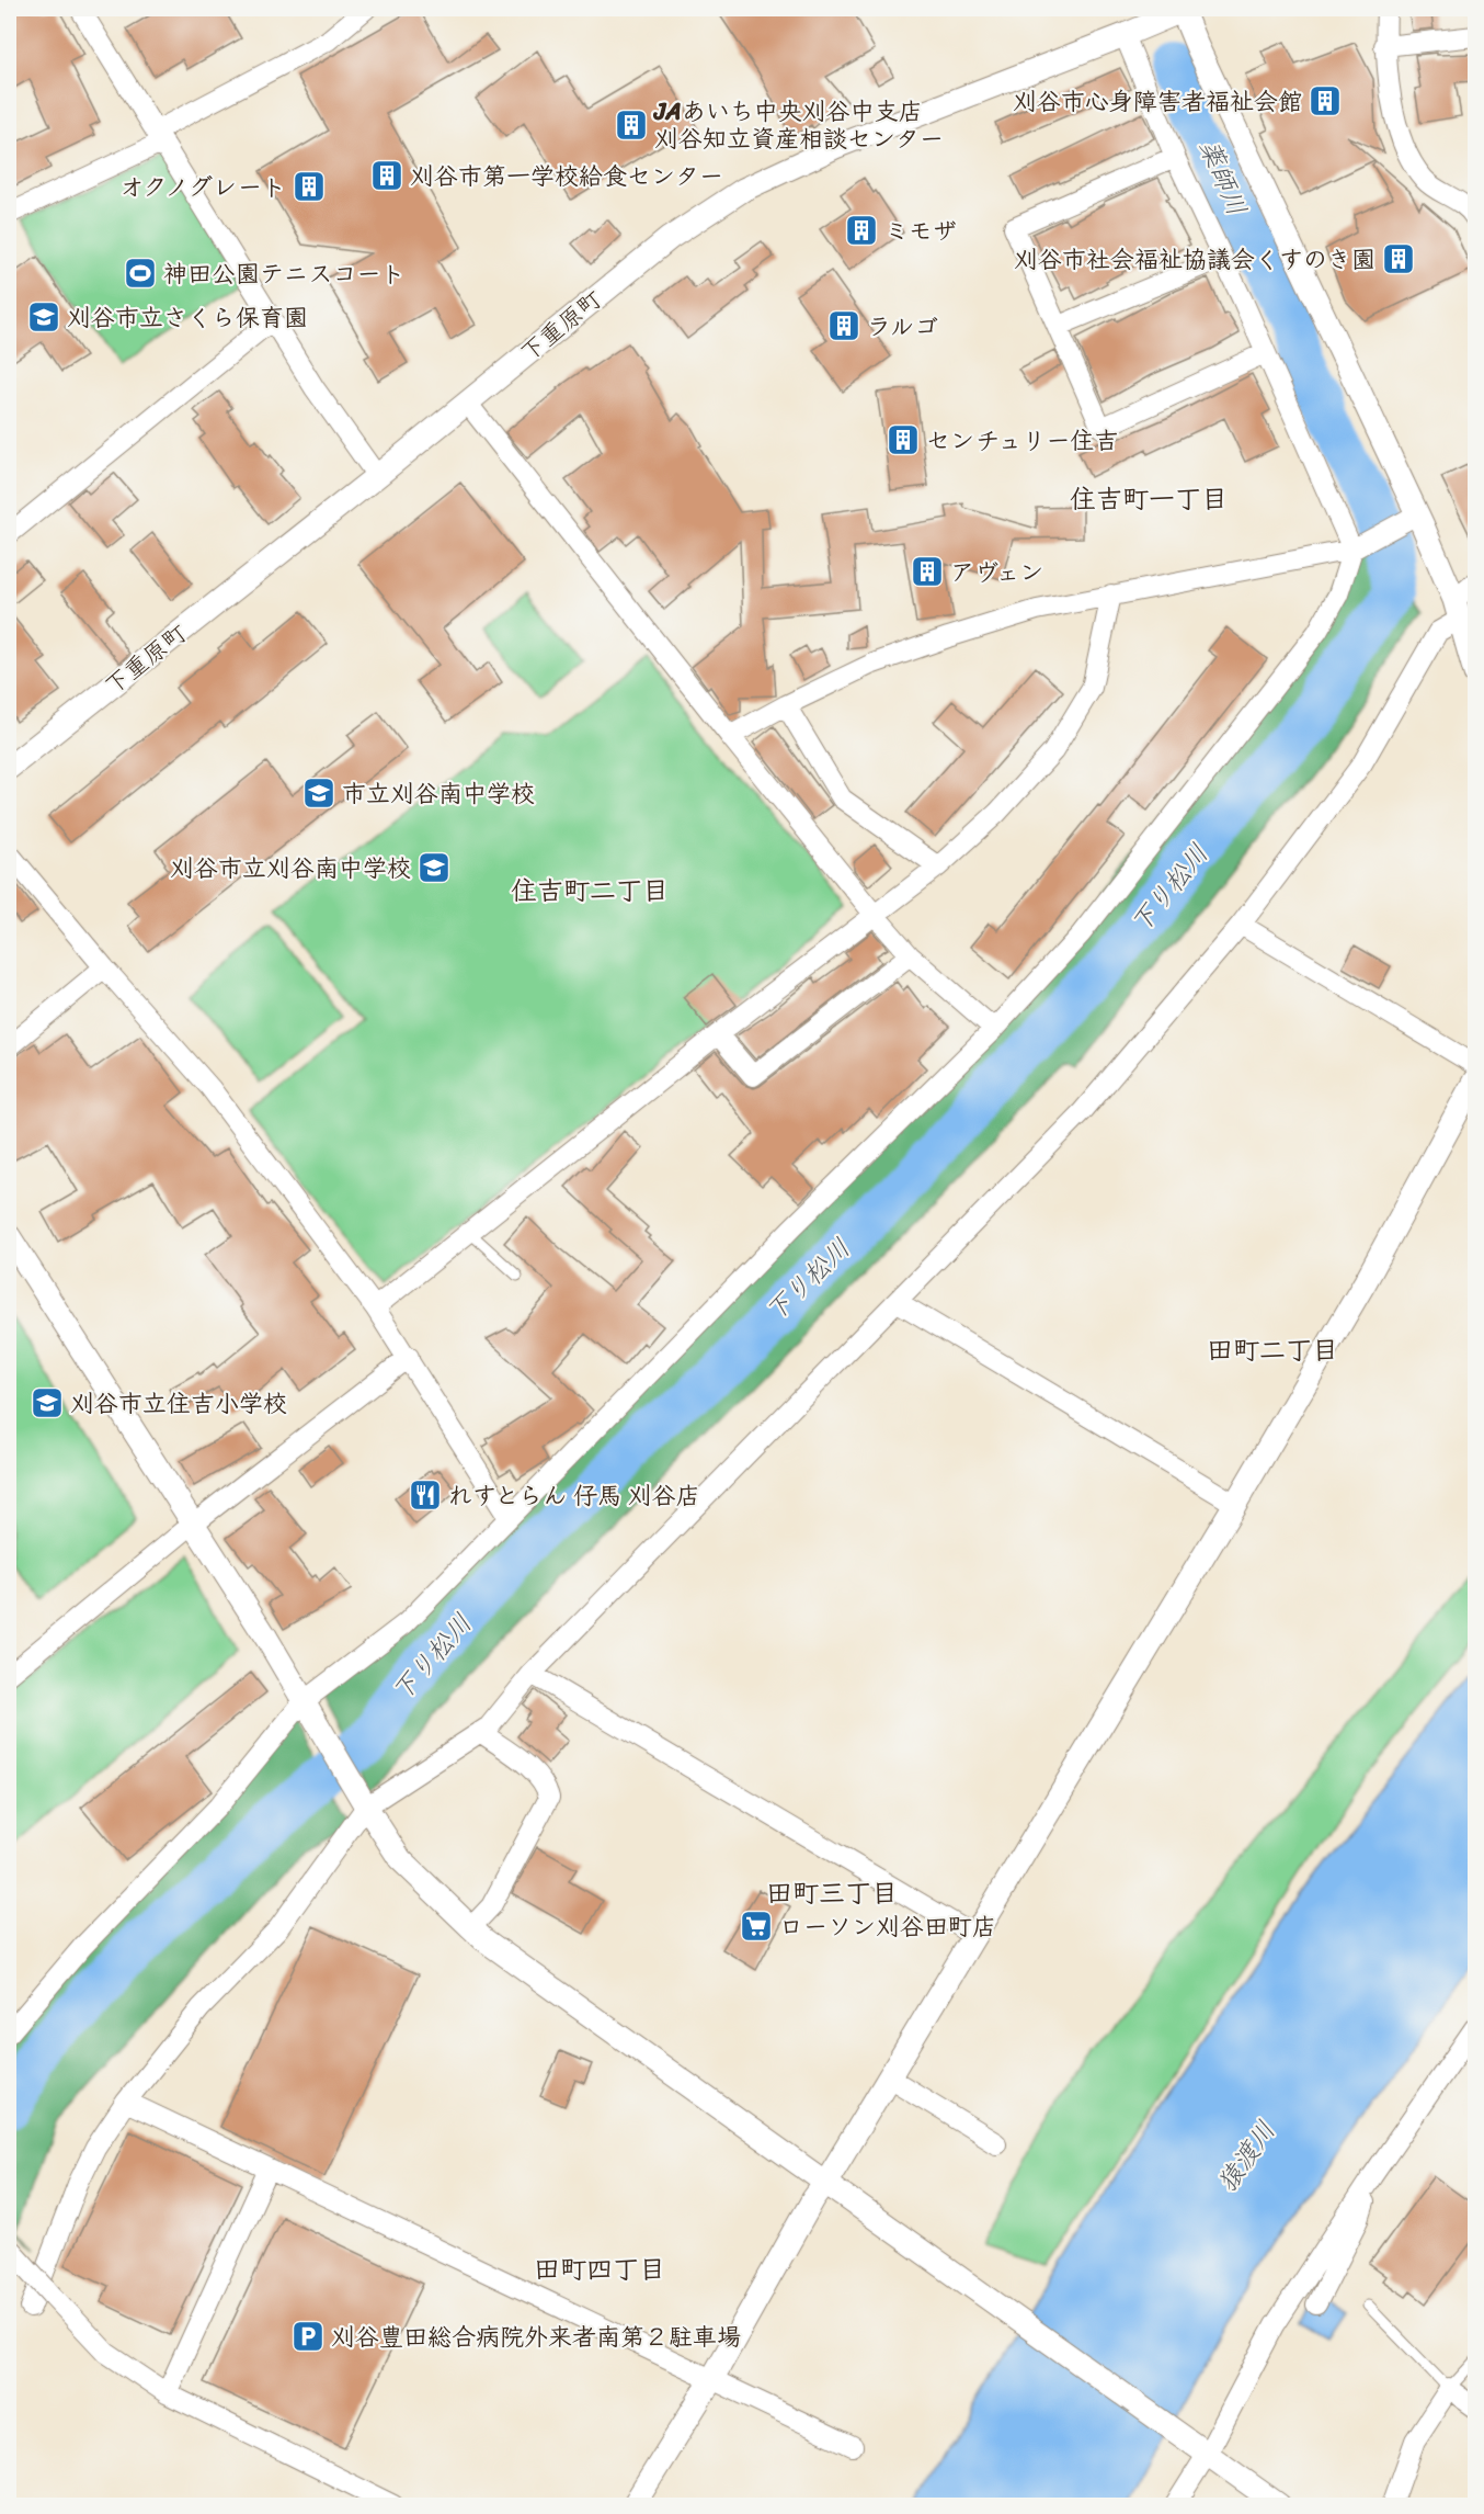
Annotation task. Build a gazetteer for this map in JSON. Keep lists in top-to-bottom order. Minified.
{"streets":{"street":["下重原町"]},"districts":["住吉町一丁目","住吉町二丁目","田町二丁目","田町三丁目","田町四丁目"],"water":["薬師川","下り松川","猿渡川"],"places":{"building":["刈谷市心身障害者福祉会館","JAあいち中央刈谷中支店 刈谷知立資産相談センター","刈谷市第一学校給食センター","オクノグレート","ミモザ","刈谷市社会福祉協議会くすのき園","ラルゴ","センチュリー住吉","アヴェン"],"sports":["神田公園テニスコート"],"school or university":["刈谷市立さくら保育園","市立刈谷南中学校","刈谷市立刈谷南中学校","刈谷市立住吉小学校"],"restaurant":["れすとらん 仔馬 刈谷店"],"supermarket":["ローソン刈谷田町店"],"parking":["刈谷豊田総合病院外来者南第２駐車場"]}}
